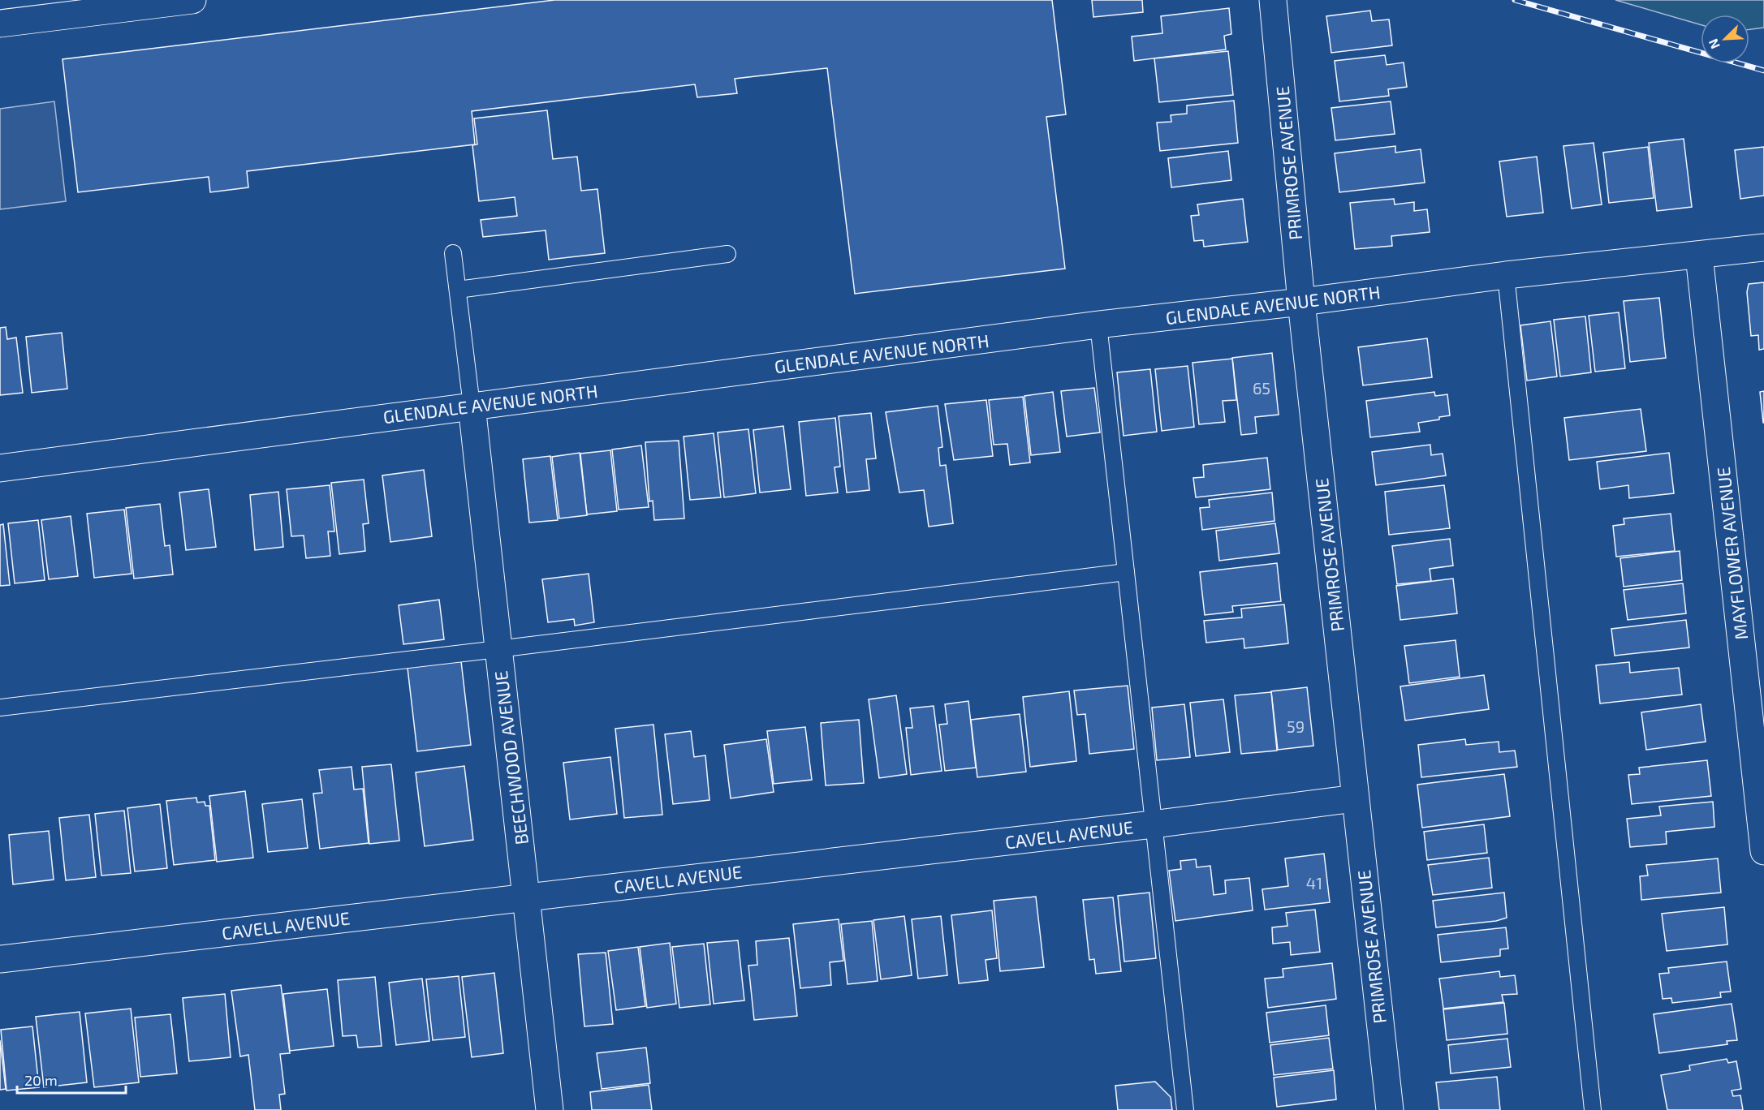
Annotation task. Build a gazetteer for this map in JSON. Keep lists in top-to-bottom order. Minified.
{"streets":{"street":["PRIMROSE AVENUE","GLENDALE AVENUE NORTH","MAYFLOWER AVENUE","BEECHWOOD AVENUE","CAVELL AVENUE"]},"crossings":[["PRIMROSE AVENUE","GLENDALE AVENUE NORTH"],["PRIMROSE AVENUE","CAVELL AVENUE"],["GLENDALE AVENUE NORTH","MAYFLOWER AVENUE"],["GLENDALE AVENUE NORTH","BEECHWOOD AVENUE"],["BEECHWOOD AVENUE","CAVELL AVENUE"]],"house_numbers":["65","59","41"],"scale_bar":"20 m","north":"bottom left"}
